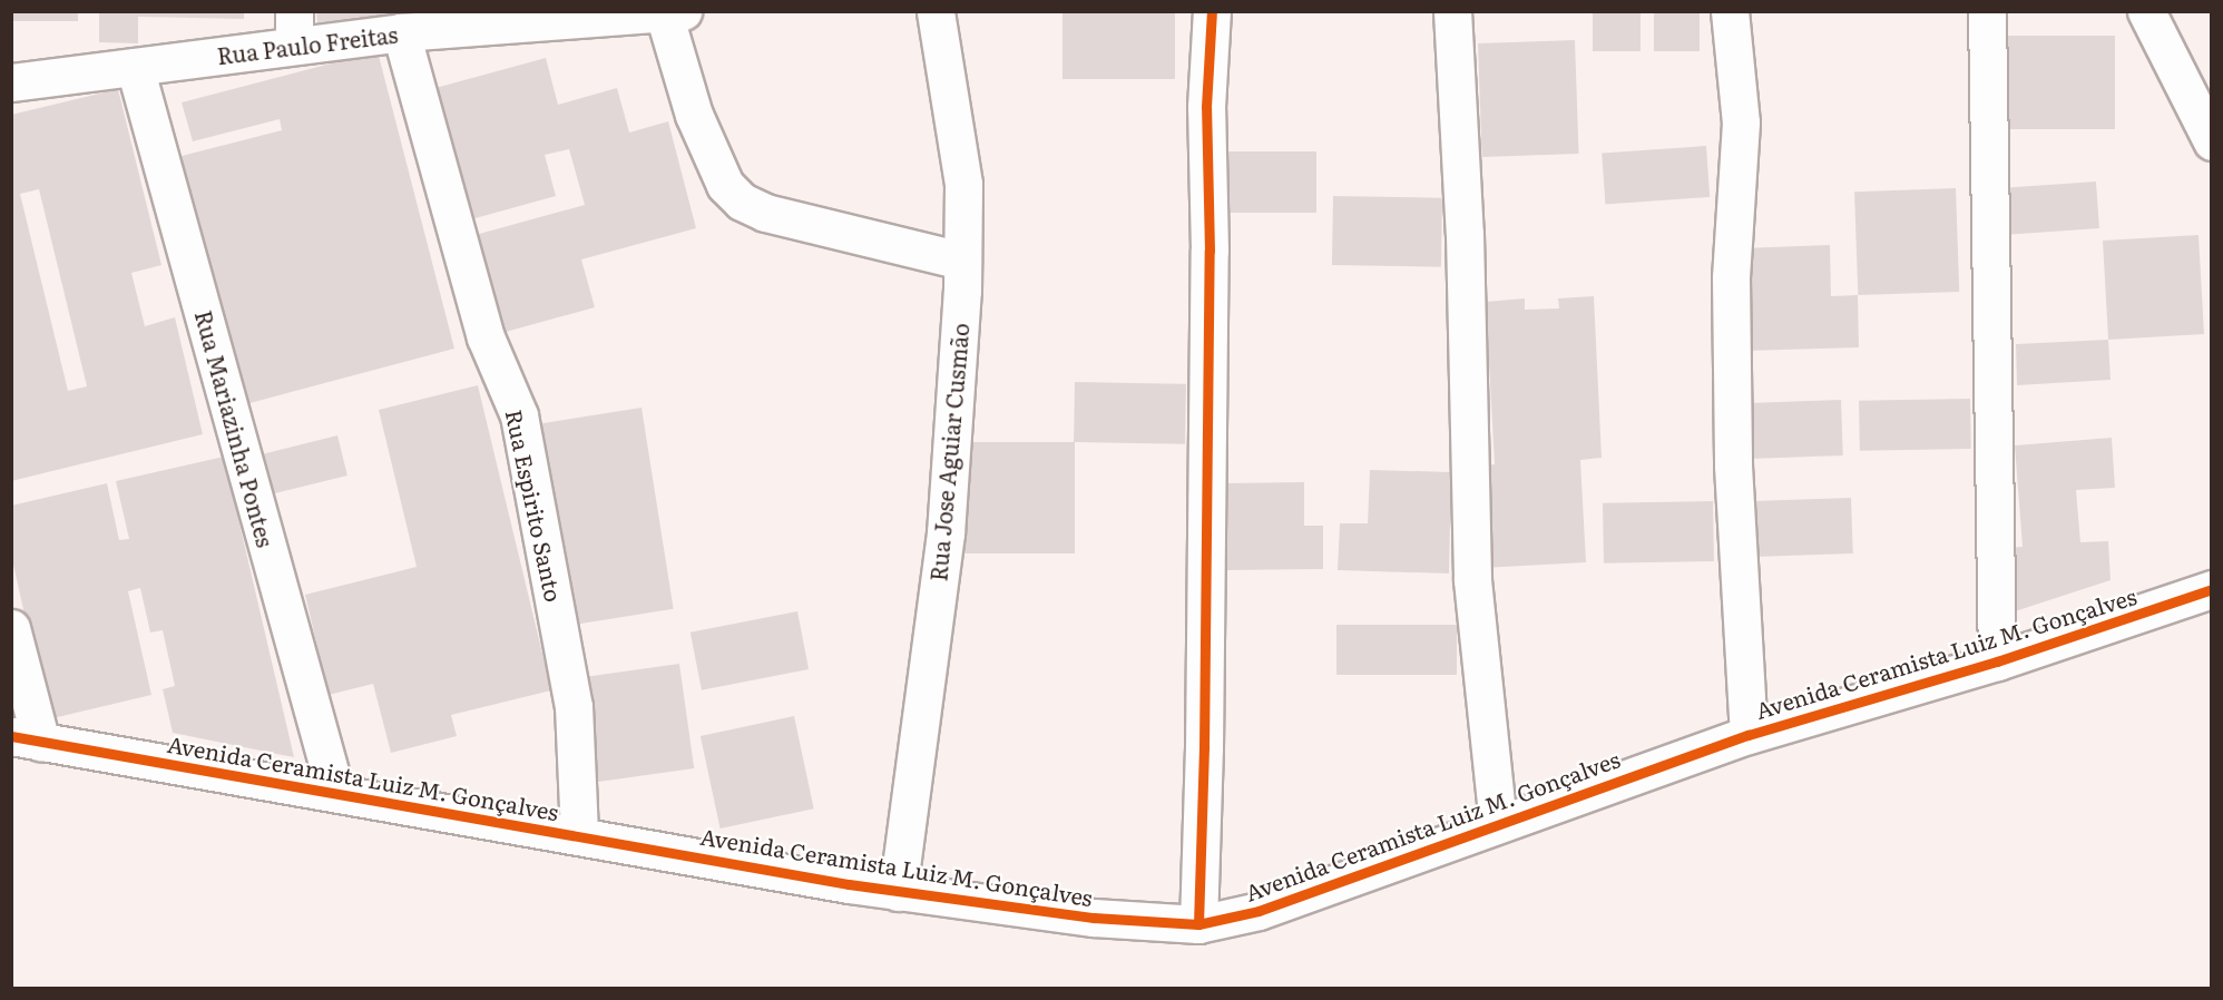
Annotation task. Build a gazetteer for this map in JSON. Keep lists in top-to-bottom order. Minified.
{"streets":{"street":["Rua Paulo Freitas","Rua Mariazinha Pontes","Rua Jose Aguiar Cusmão","Rua Espirito Santo","Avenida Ceramista Luiz M. Gonçalves"]},"crossings":[["Rua Paulo Freitas","Rua Mariazinha Pontes"],["Rua Paulo Freitas","Rua Espirito Santo"],["Rua Mariazinha Pontes","Avenida Ceramista Luiz M. Gonçalves"],["Rua Jose Aguiar Cusmão","Avenida Ceramista Luiz M. Gonçalves"],["Rua Espirito Santo","Avenida Ceramista Luiz M. Gonçalves"]]}
